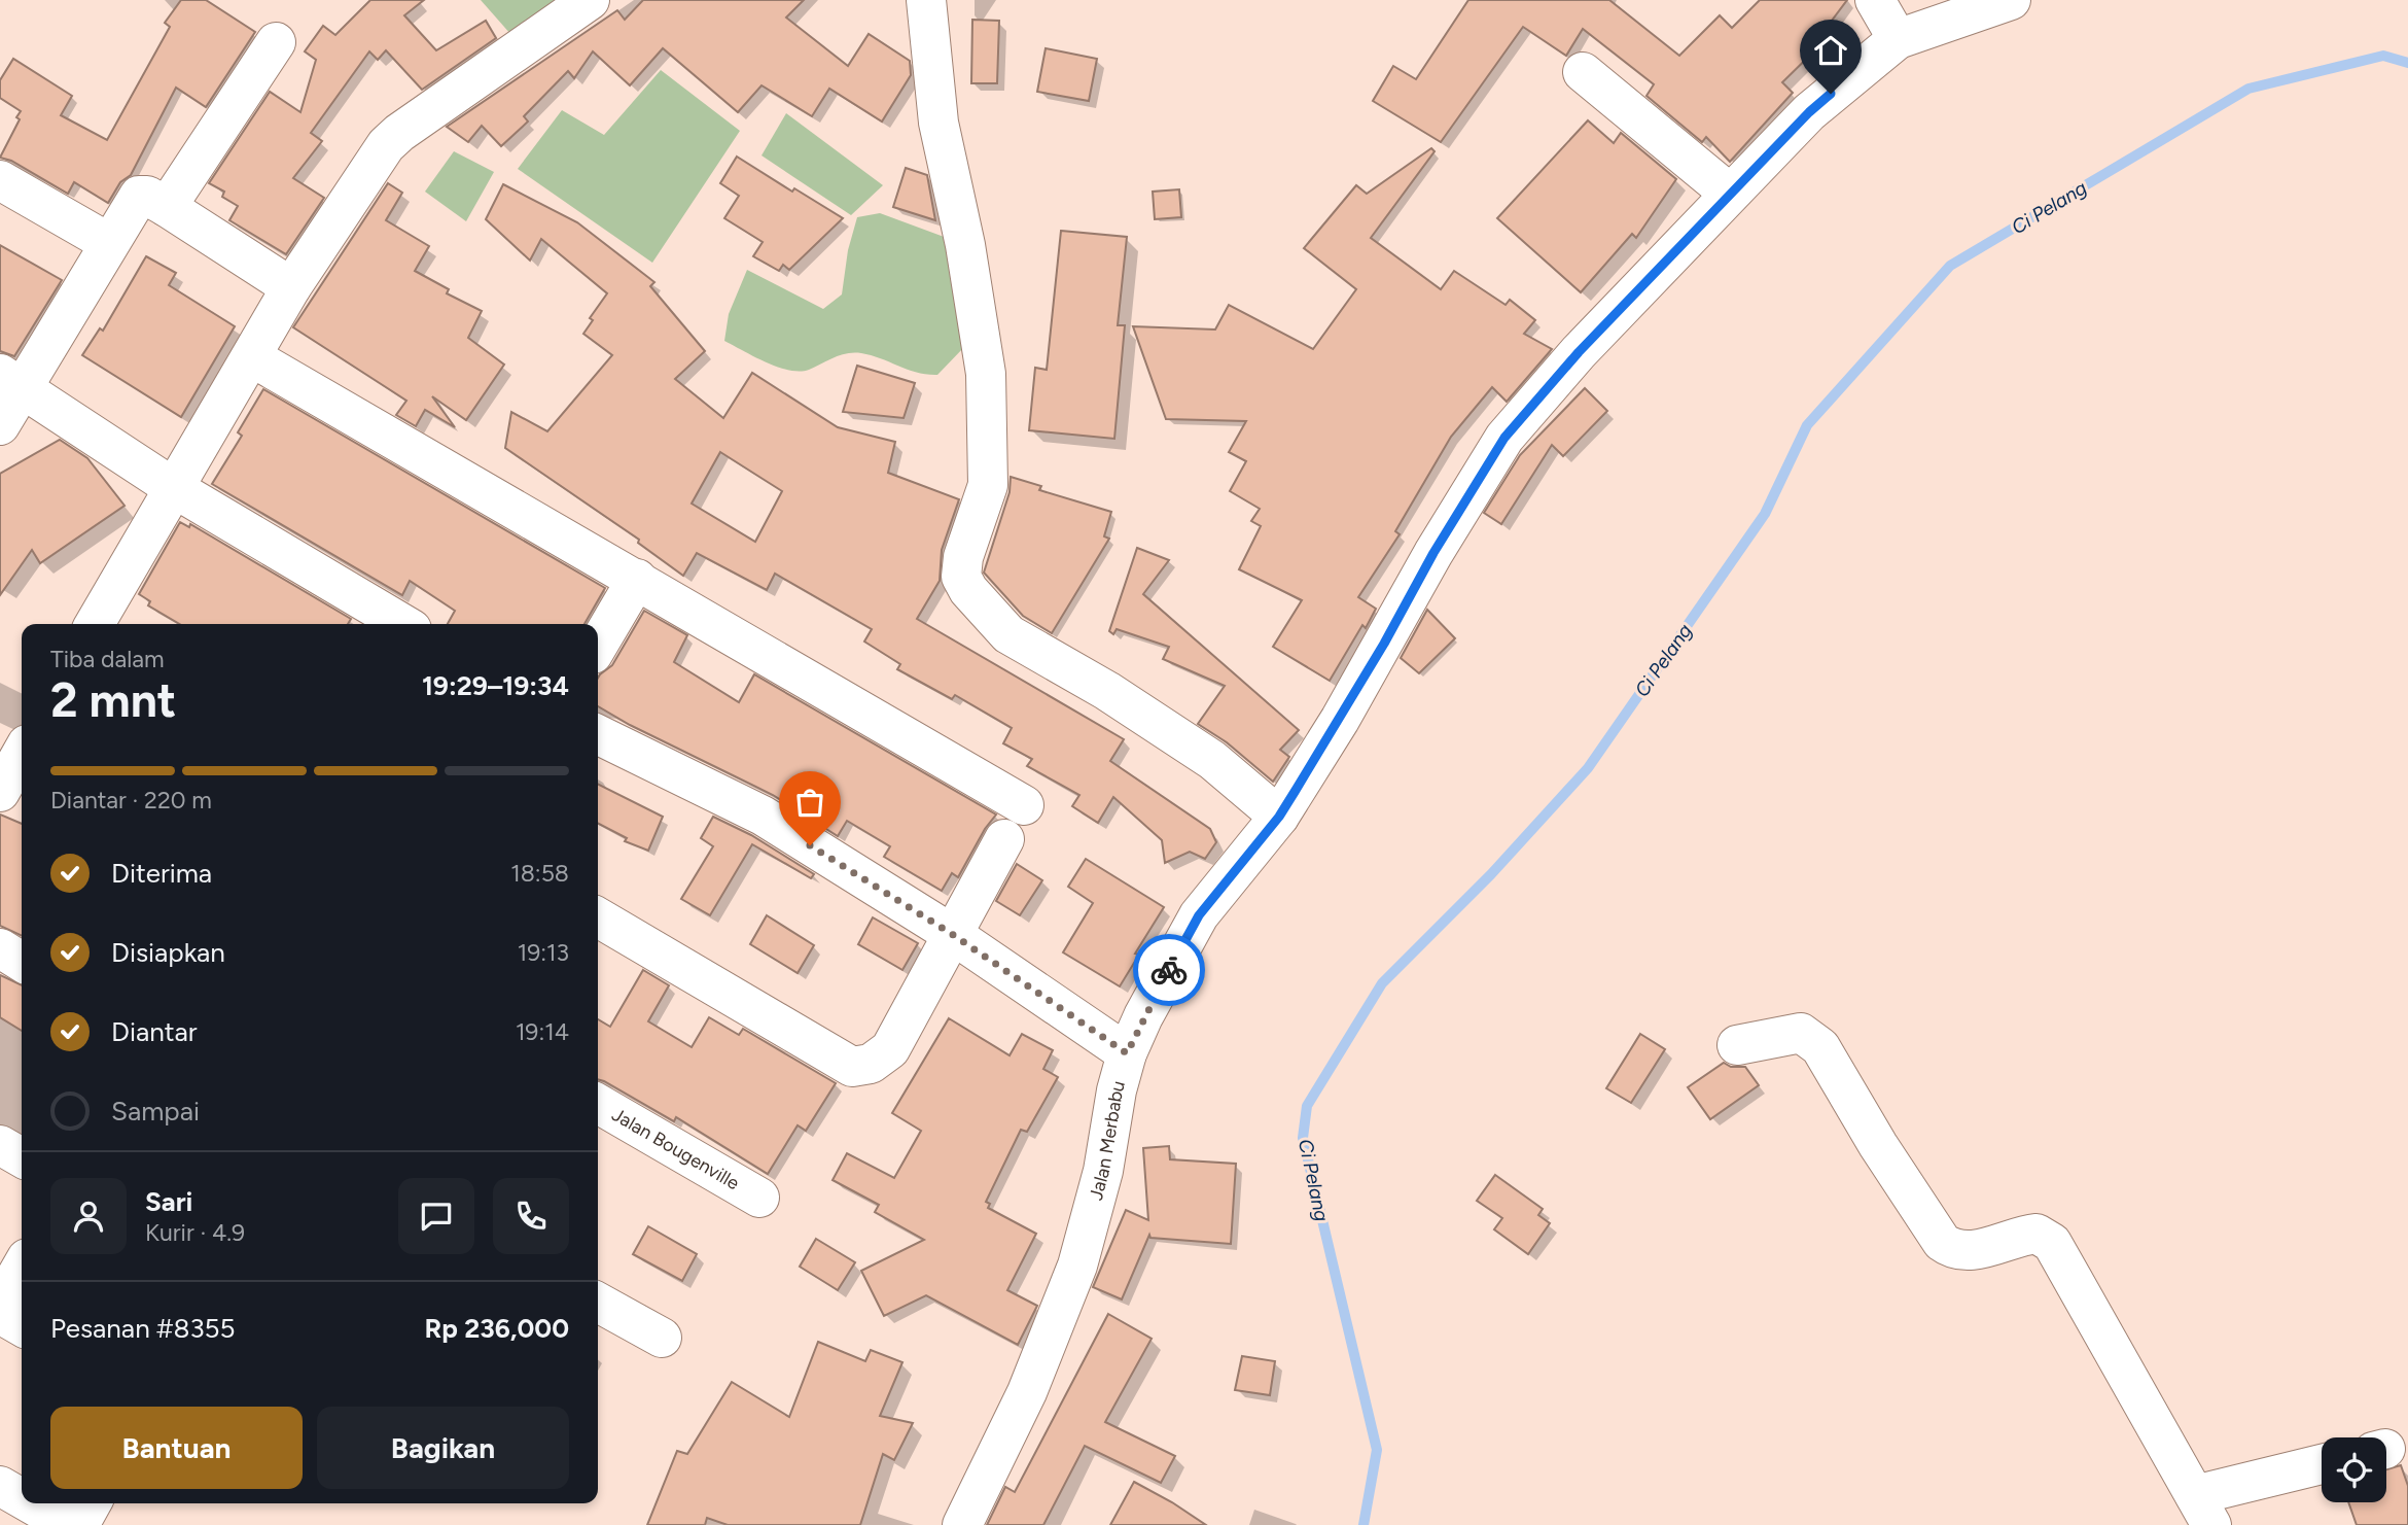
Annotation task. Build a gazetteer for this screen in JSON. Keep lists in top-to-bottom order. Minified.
{"streets":{"street":["Jalan Merbabu","Jalan Bougenville"]},"water":["Ci Pelang"],"page":{"heading":["2 mnt","Tiba dalam","19:29–19:34"],"panel":["Sari","Kurir · 4.9","Pesanan #8355","Rp 236,000"],"bar":"Diantar · 220 m","list":[["Diterima","18:58"],["Disiapkan","19:13"],["Diantar","19:14"],"Sampai"],"buttons":["Bantuan","Bagikan"]}}
